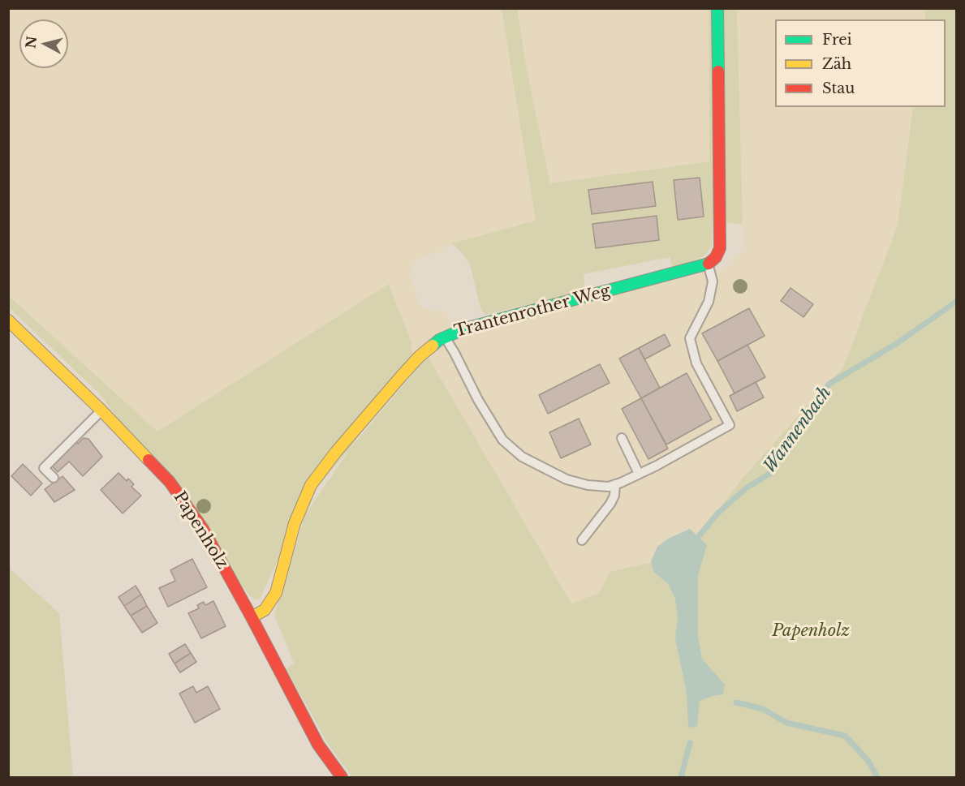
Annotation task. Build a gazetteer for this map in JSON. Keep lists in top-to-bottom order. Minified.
{"streets":{"street":["Trantenrother Weg","Papenholz"]},"crossings":[["Trantenrother Weg","Papenholz"]],"water":["Wannenbach"],"parks":["Papenholz"],"legend":["Frei","Zäh","Stau"],"north":"left"}
